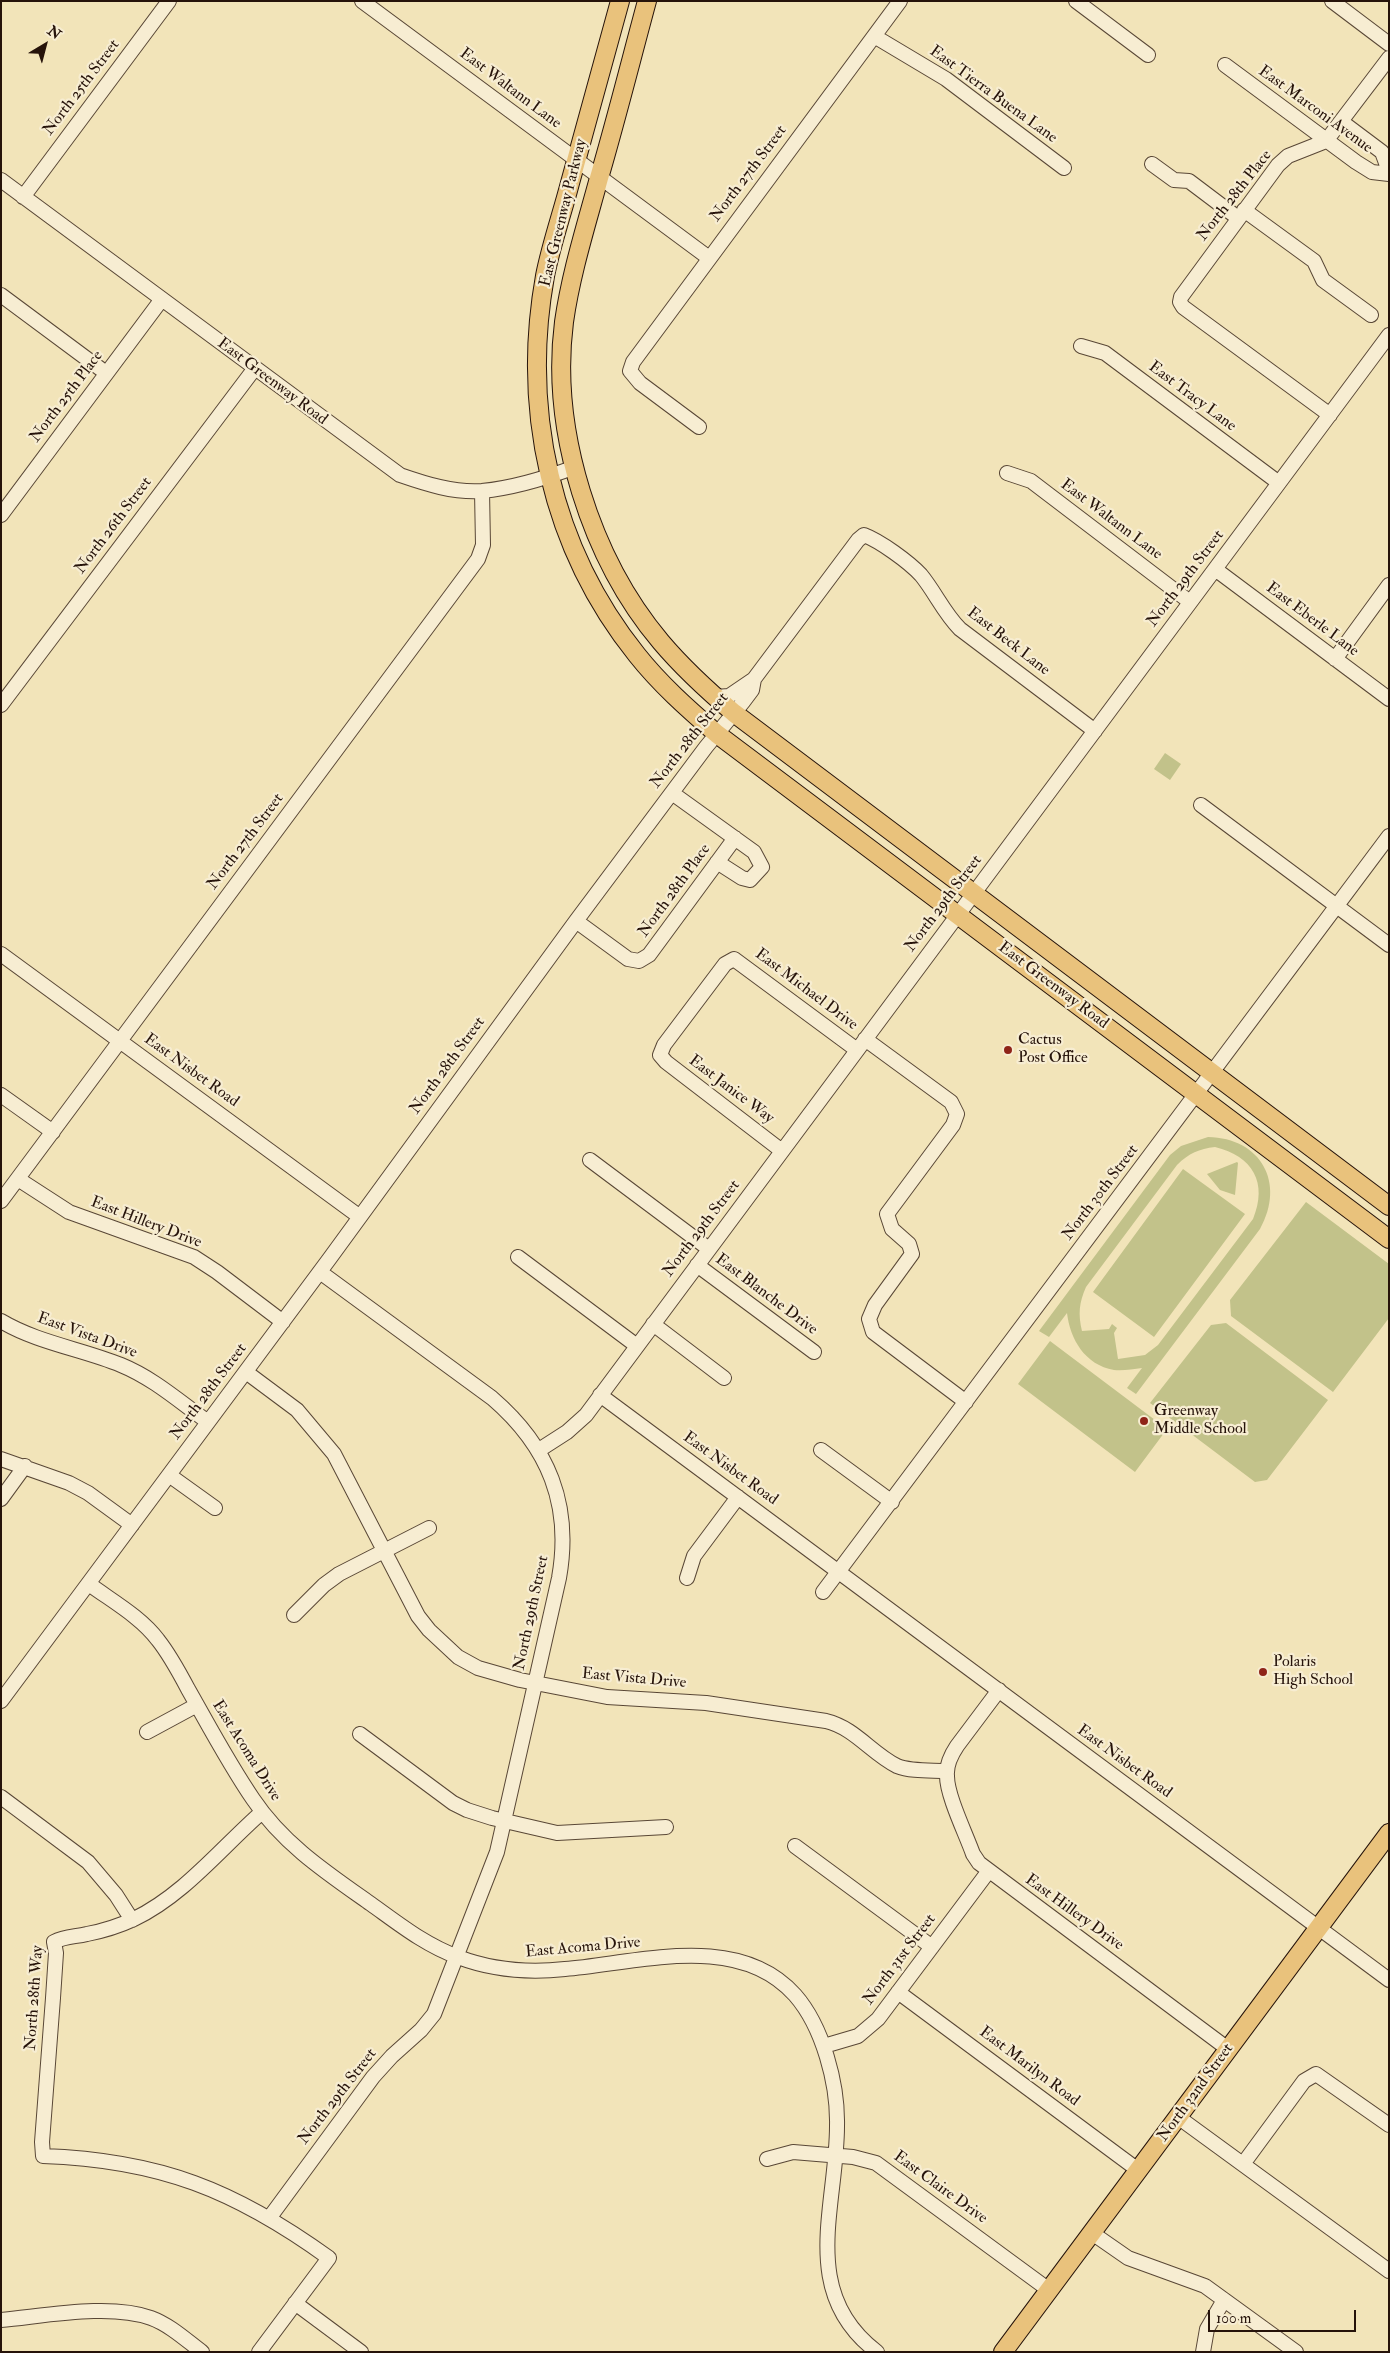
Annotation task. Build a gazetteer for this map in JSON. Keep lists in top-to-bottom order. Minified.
{"streets":{"main road":["East Greenway Parkway","East Greenway Road","North 32nd Street"],"street":["North 25th Street","East Waltann Lane","East Tierra Buena Lane","East Marconi Avenue","North 27th Street","North 28th Place","North 25th Place","East Tracy Lane","North 26th Street","North 29th Street","East Eberle Lane","East Beck Lane","North 28th Street","East Michael Drive","East Nisbet Road","East Janice Way","North 30th Street","East Hillery Drive","East Blanche Drive","East Vista Drive","East Acoma Drive","North 31st Street","North 28th Way","East Marilyn Road","East Claire Drive"]},"crossings":[["North 25th Street","East Greenway Road"],["East Waltann Lane","North 27th Street"],["East Waltann Lane","East Greenway Parkway"],["East Waltann Lane","North 29th Street"],["East Tierra Buena Lane","North 27th Street"],["East Marconi Avenue","North 28th Place"],["North 27th Street","East Greenway Road"],["North 27th Street","East Nisbet Road"],["North 27th Street","East Hillery Drive"],["North 28th Place","North 29th Street"],["North 28th Place","North 28th Street"],["East Greenway Parkway","East Greenway Road"],["East Greenway Parkway","North 28th Street"],["East Greenway Road","North 25th Place"],["East Greenway Road","North 26th Street"],["East Greenway Road","North 29th Street"],["East Greenway Road","North 28th Street"],["East Greenway Road","North 30th Street"],["East Tracy Lane","North 29th Street"],["North 29th Street","East Eberle Lane"],["North 29th Street","East Beck Lane"],["North 29th Street","East Michael Drive"],["North 29th Street","East Nisbet Road"],["North 29th Street","East Janice Way"],["North 29th Street","East Blanche Drive"],["North 29th Street","East Vista Drive"],["North 29th Street","East Acoma Drive"],["North 29th Street","North 28th Way"],["East Beck Lane","North 28th Street"],["North 28th Street","East Nisbet Road"],["North 28th Street","East Hillery Drive"],["North 28th Street","East Vista Drive"],["North 28th Street","East Acoma Drive"],["East Michael Drive","East Janice Way"],["East Michael Drive","North 30th Street"],["East Nisbet Road","North 30th Street"],["East Nisbet Road","North 32nd Street"],["East Hillery Drive","East Vista Drive"],["East Hillery Drive","North 31st Street"],["East Hillery Drive","North 32nd Street"],["East Acoma Drive","North 31st Street"],["East Acoma Drive","North 28th Way"],["East Acoma Drive","East Claire Drive"],["North 31st Street","East Marilyn Road"],["East Marilyn Road","North 32nd Street"],["North 32nd Street","East Claire Drive"]],"places":["Cactus Post Office","Greenway Middle School","Polaris High School"],"scale_bar":"100 m","north":"top right"}
